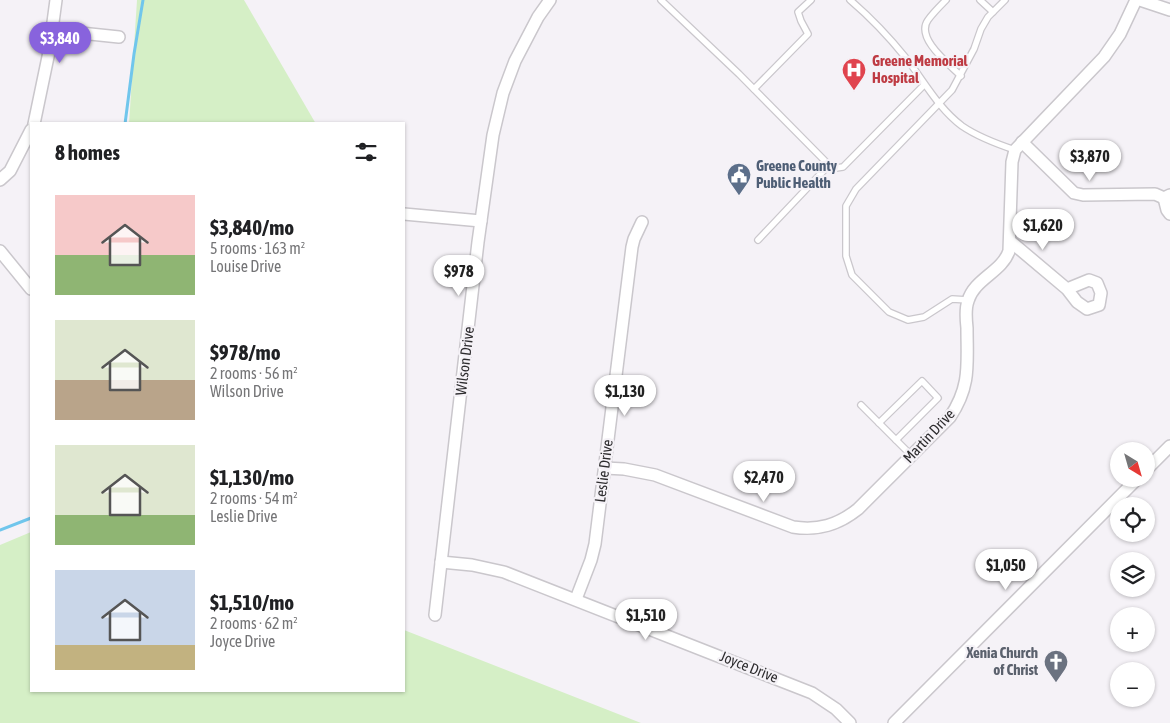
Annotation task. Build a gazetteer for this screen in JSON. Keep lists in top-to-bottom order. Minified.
{"streets":{"street":["Wilson Drive","Martin Drive","Leslie Drive","Joyce Drive"]},"crossings":[["Wilson Drive","Joyce Drive"],["Martin Drive","Leslie Drive"],["Leslie Drive","Joyce Drive"]],"places":{"hospital":["Greene Memorial Hospital"],"public building":["Greene County Public Health"],"church":["Xenia Church of Christ"]},"north":"bottom right","page":{"price":["$3,840","$3,870","$1,620","$978","$1,130","$2,470","$1,050","$1,510"],"heading":"8 homes","list":[{"name":"$3,840/mo","note":"5 rooms · 163 m² · Louise Drive"},{"name":"$978/mo","note":"2 rooms · 56 m² · Wilson Drive"},{"name":"$1,130/mo","note":"2 rooms · 54 m² · Leslie Drive"},{"name":"$1,510/mo","note":"2 rooms · 62 m² · Joyce Drive"}],"map_buttons":["+","−"]}}
